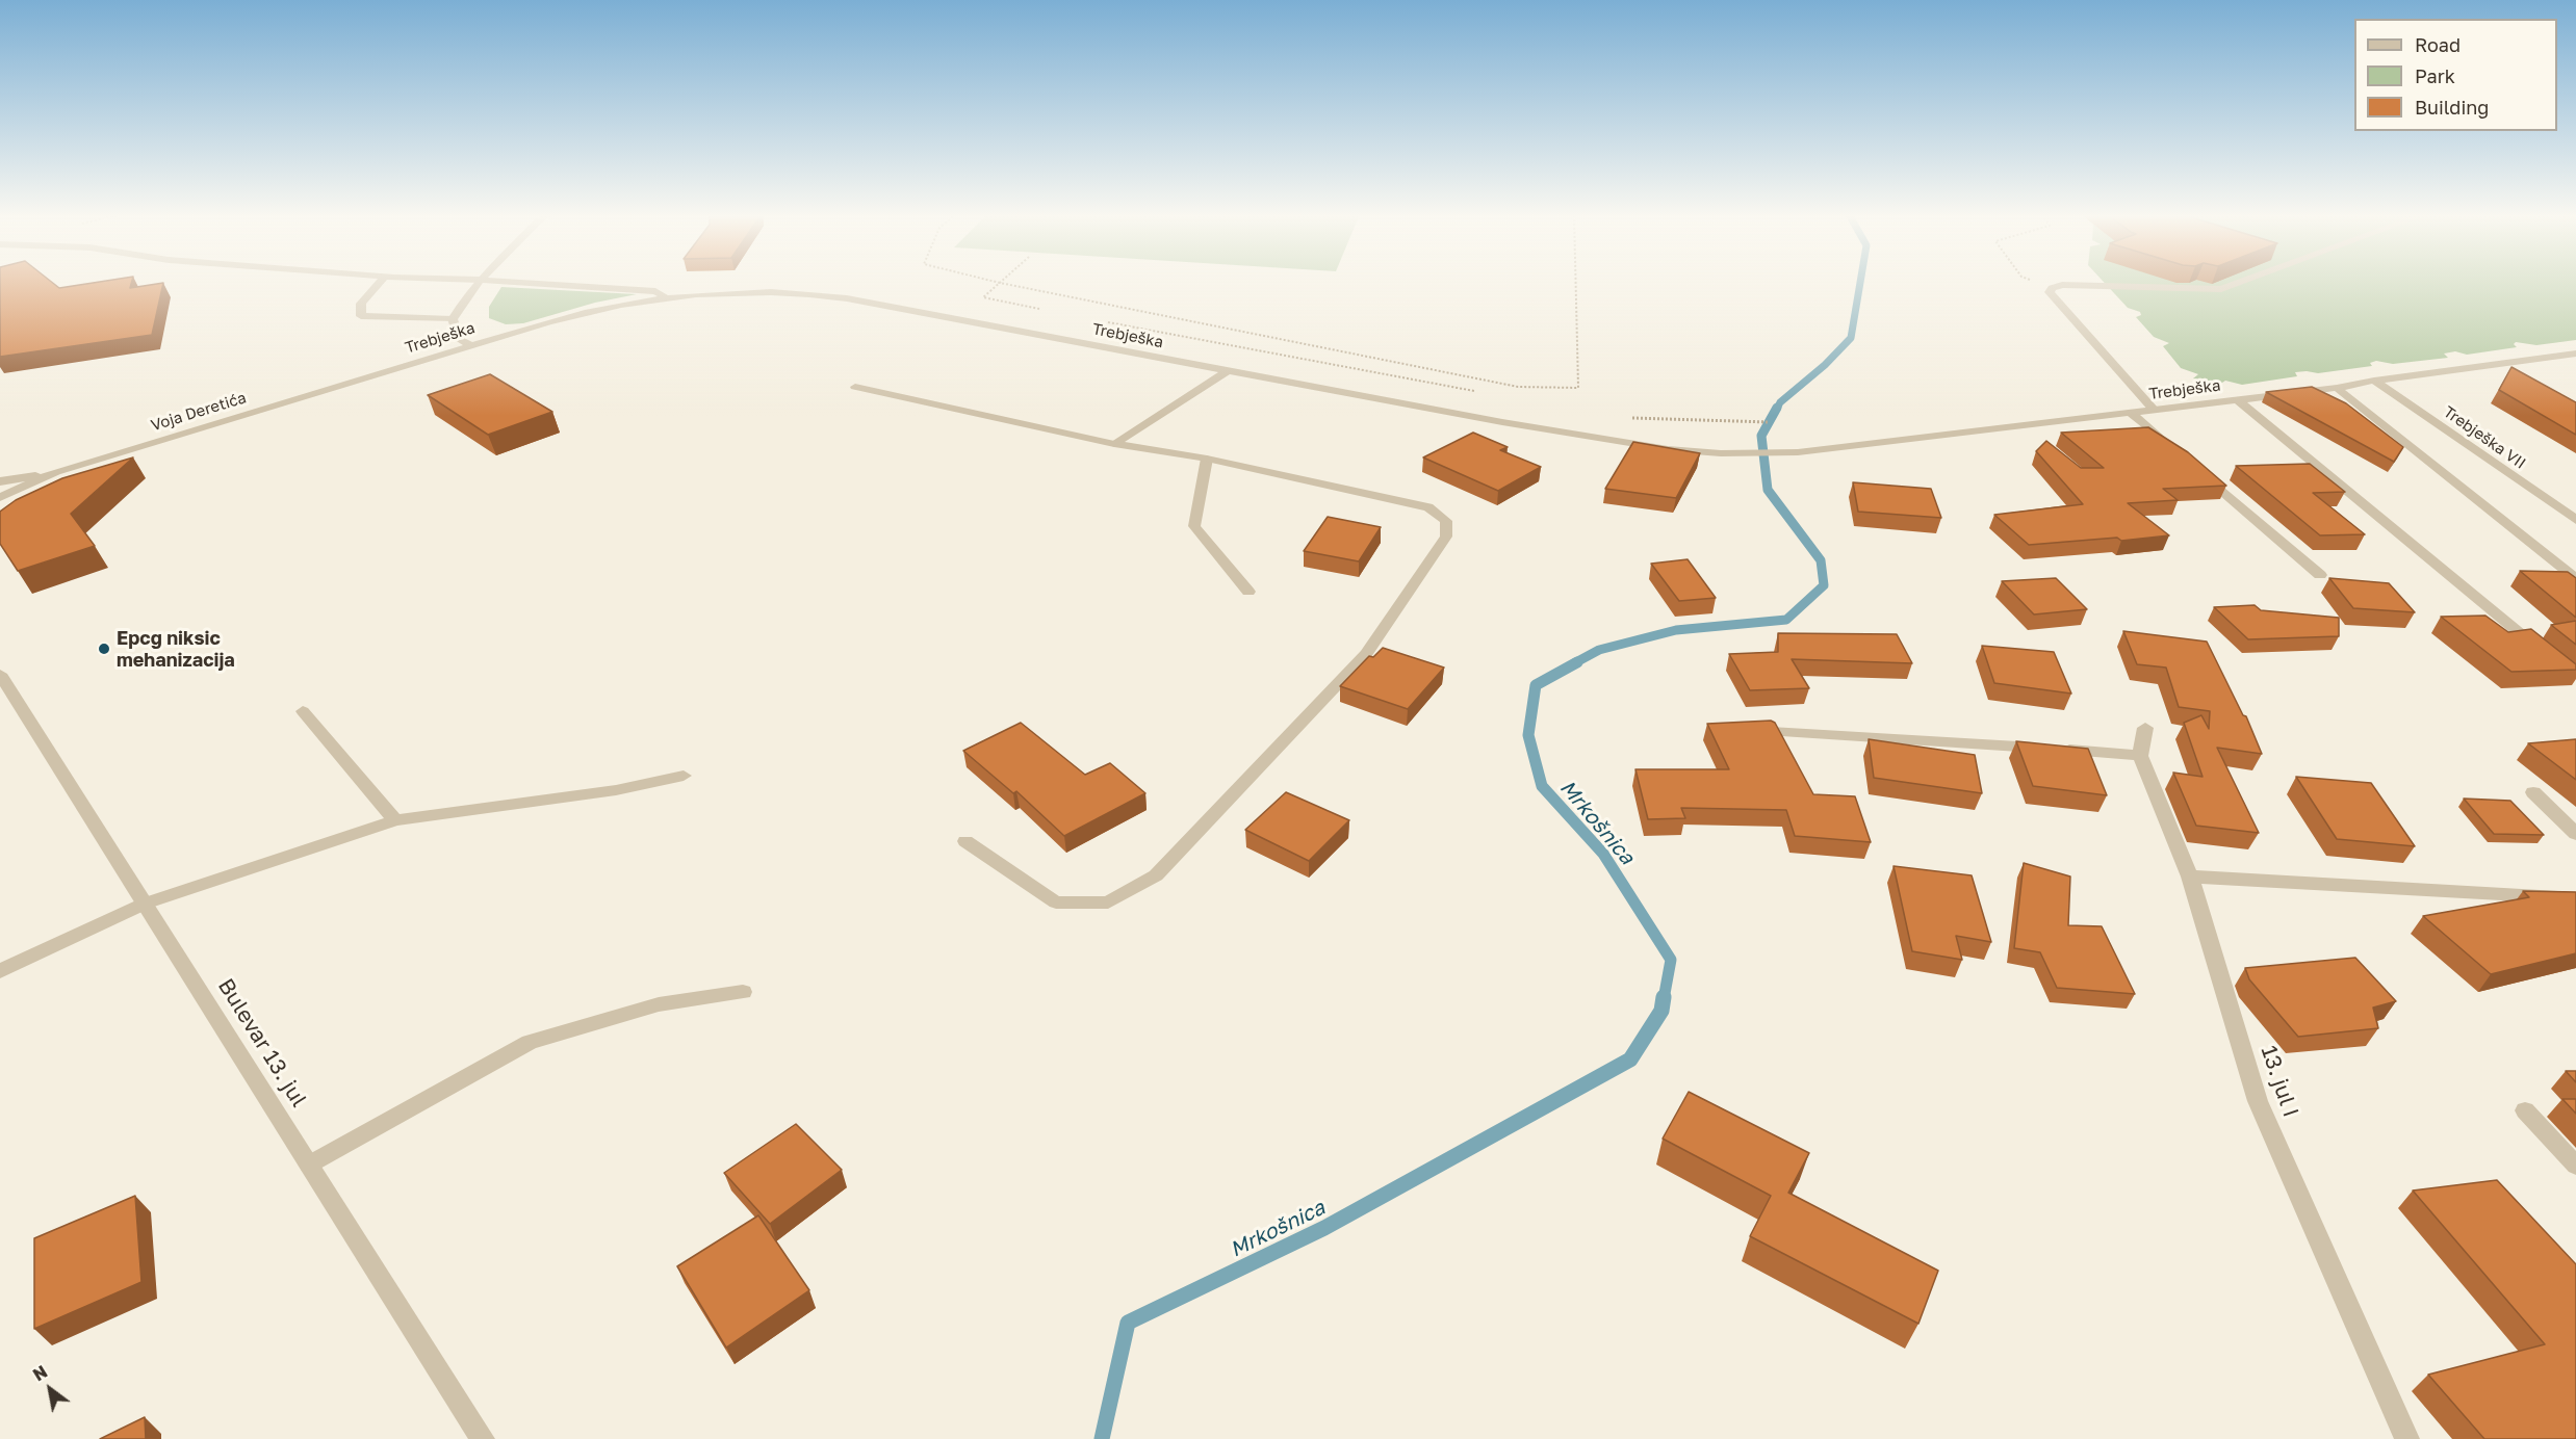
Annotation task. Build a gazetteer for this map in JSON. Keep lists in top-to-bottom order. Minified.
{"streets":{"street":["Trebješka","Voja Deretića","Trebješka VII","Bulevar 13. jul","13. jul I"]},"crossings":[["Trebješka","Voja Deretića"],["Trebješka","Trebješka VII"]],"water":["Mrkošnica"],"places":["Epcg niksic mehanizacija"],"legend":["Road","Park","Building"],"north":"top left"}
